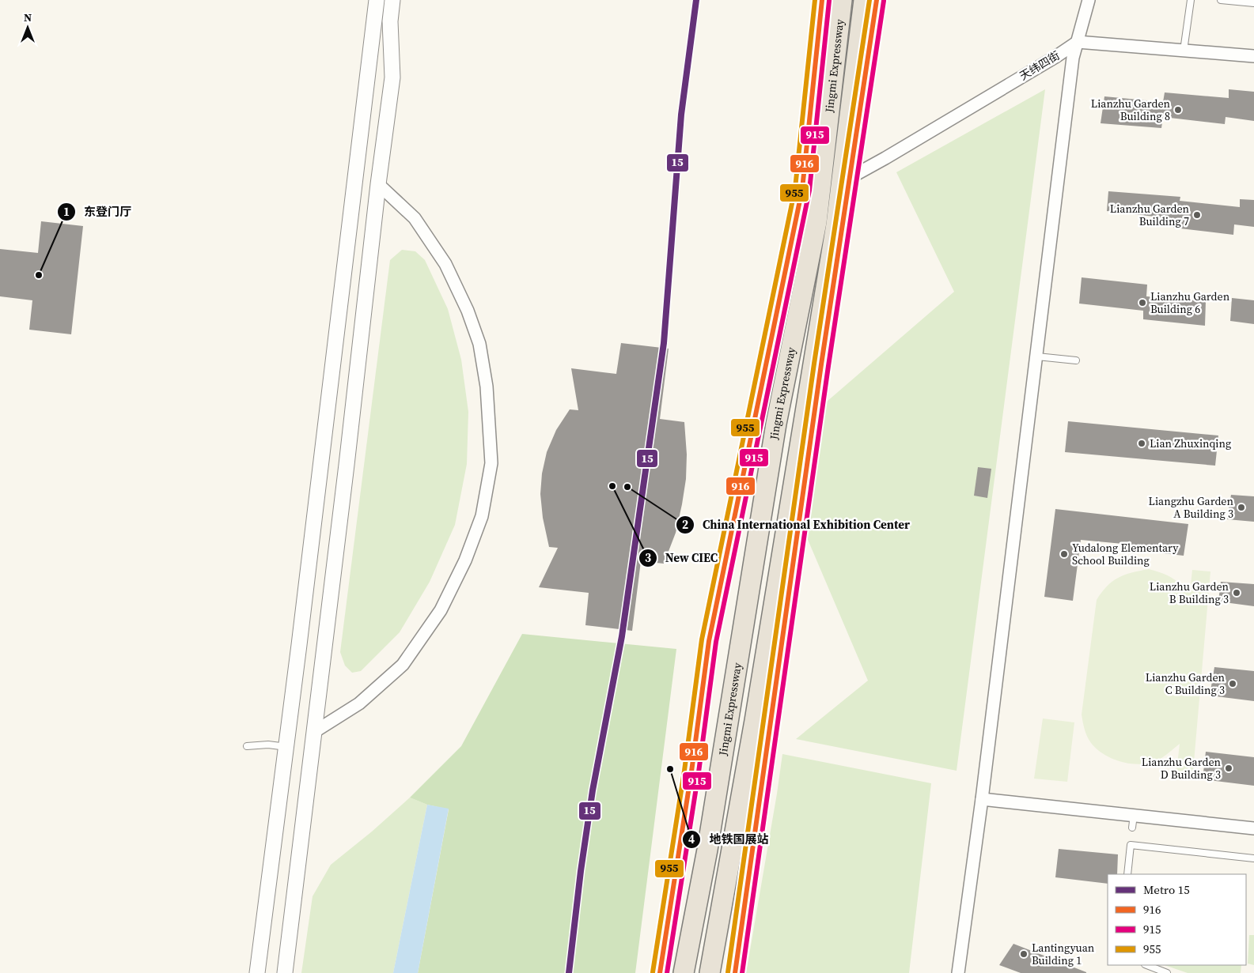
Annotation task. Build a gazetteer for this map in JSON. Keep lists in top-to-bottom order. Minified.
{"streets":{"highway":["Jingmi Expressway"],"street":["天纬四街"]},"places":["Lianzhu Garden Building 8","Lianzhu Garden Building 7","东登门厅","Lianzhu Garden Building 6","Lian Zhuxinqing","New CIEC","China International Exhibition Center","Liangzhu Garden A Building 3","Yudalong Elementary School Building","Lianzhu Garden B Building 3","Lianzhu Garden C Building 3","Lianzhu Garden D Building 3","地铁国展站","Lantingyuan Building 1"],"lines":["metro line 15","transit line 916","transit line 955","transit line 915"],"legend":["Metro 15","916","915","955"],"north":"top"}
